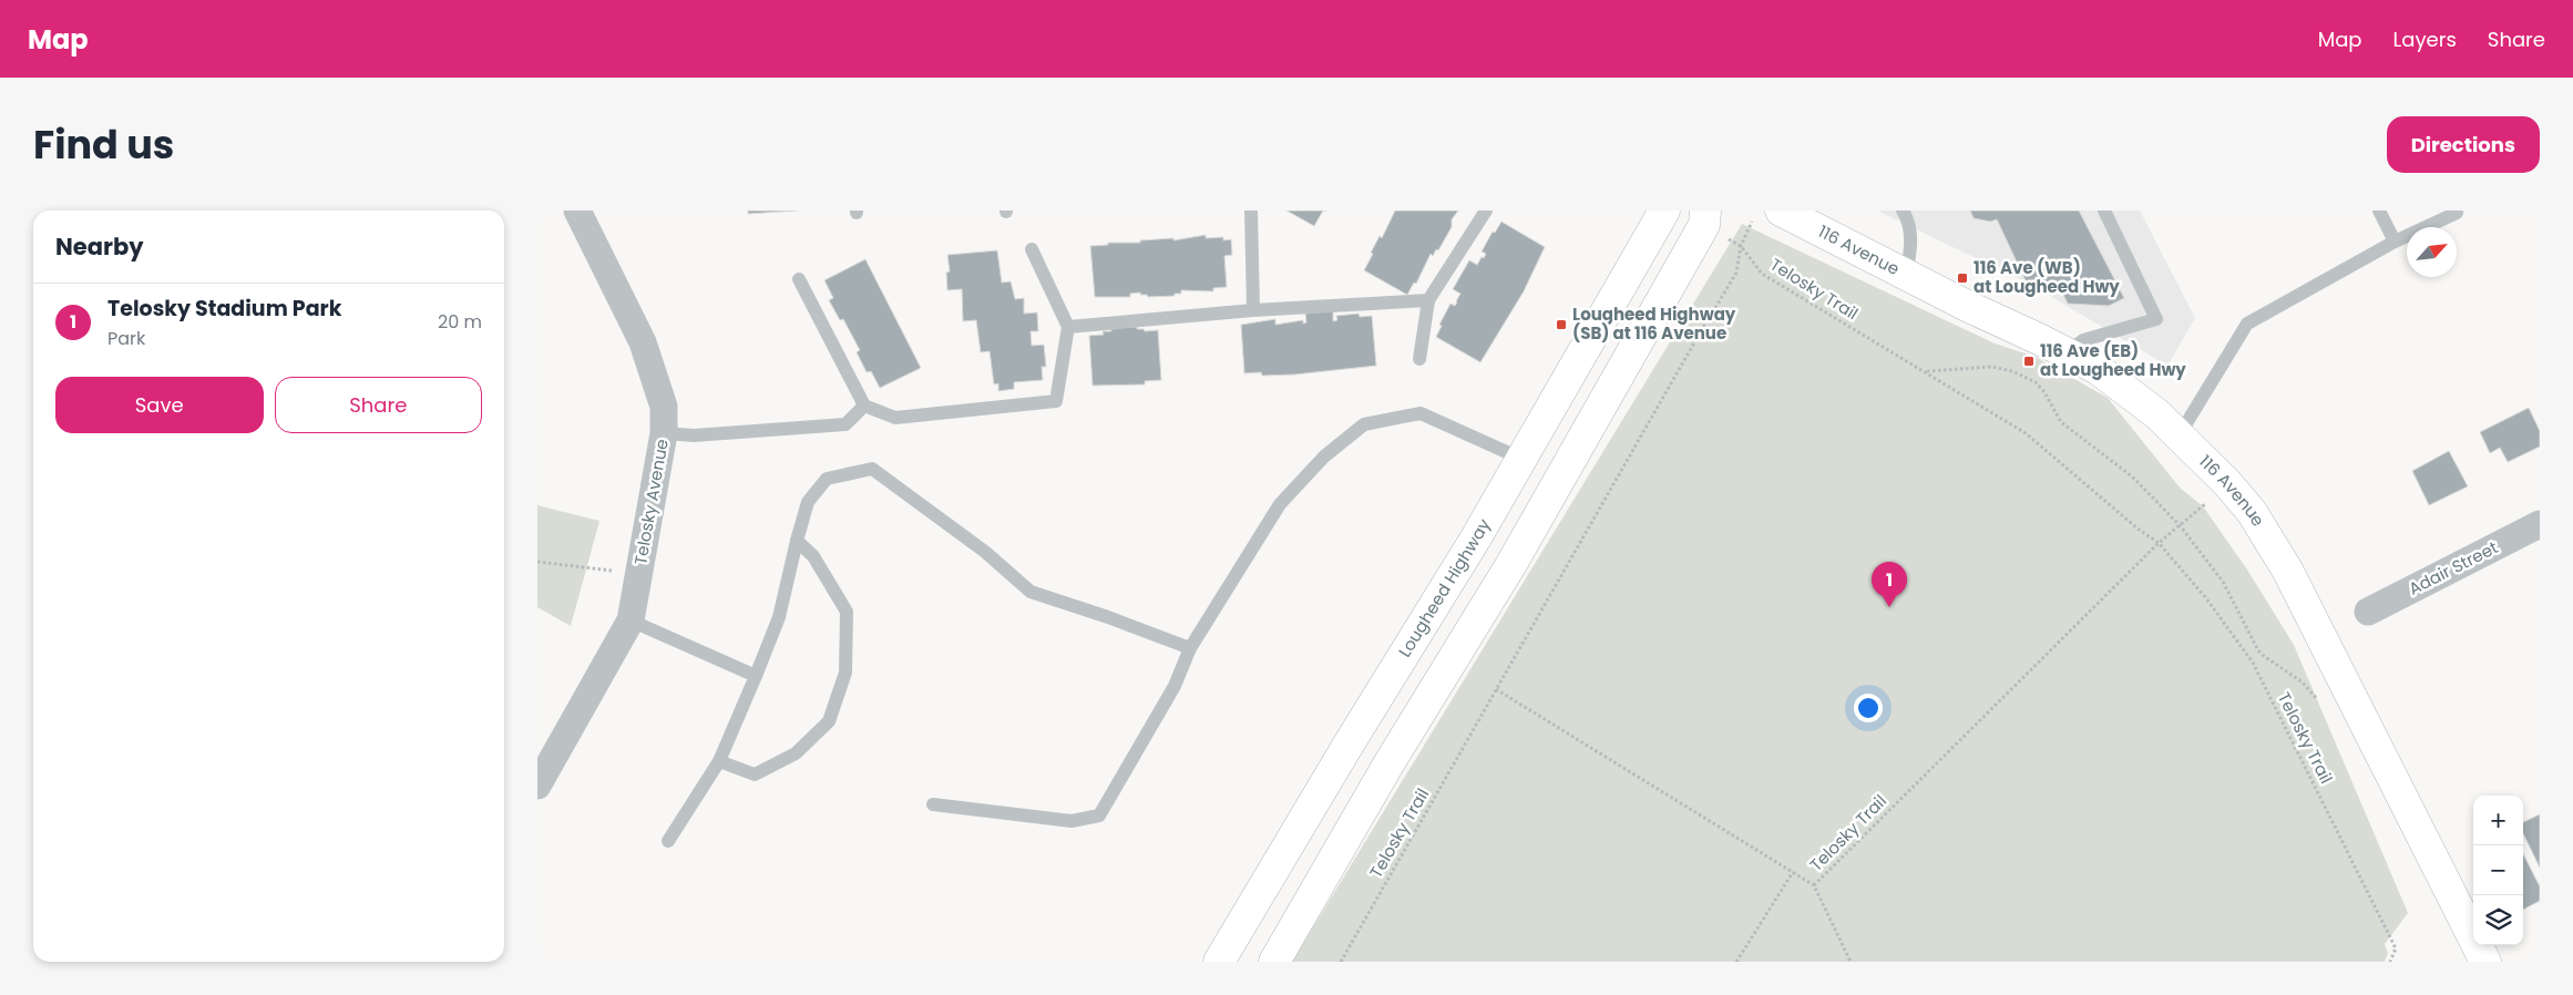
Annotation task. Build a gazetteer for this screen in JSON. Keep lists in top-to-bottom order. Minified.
{"streets":{"main road":["116 Avenue","Lougheed Highway"],"street":["Telosky Avenue","Adair Street"],"path":["Telosky Trail"]},"crossings":[["116 Avenue","Telosky Trail"]],"places":{"transit":["116 Ave (WB) at Lougheed Hwy","Lougheed Highway (SB) at 116 Avenue","116 Ave (EB) at Lougheed Hwy"]},"north":"top right","page":{"header":"Map","nav":["Map","Layers","Share"],"title":"Find us","buttons":["Directions",["Save","Share"]],"heading":"Nearby","list":[{"mark":"1","name":"Telosky Stadium Park","note":"Park","value":"20 m"}],"pins":"1","map_buttons":["+","−"]}}
